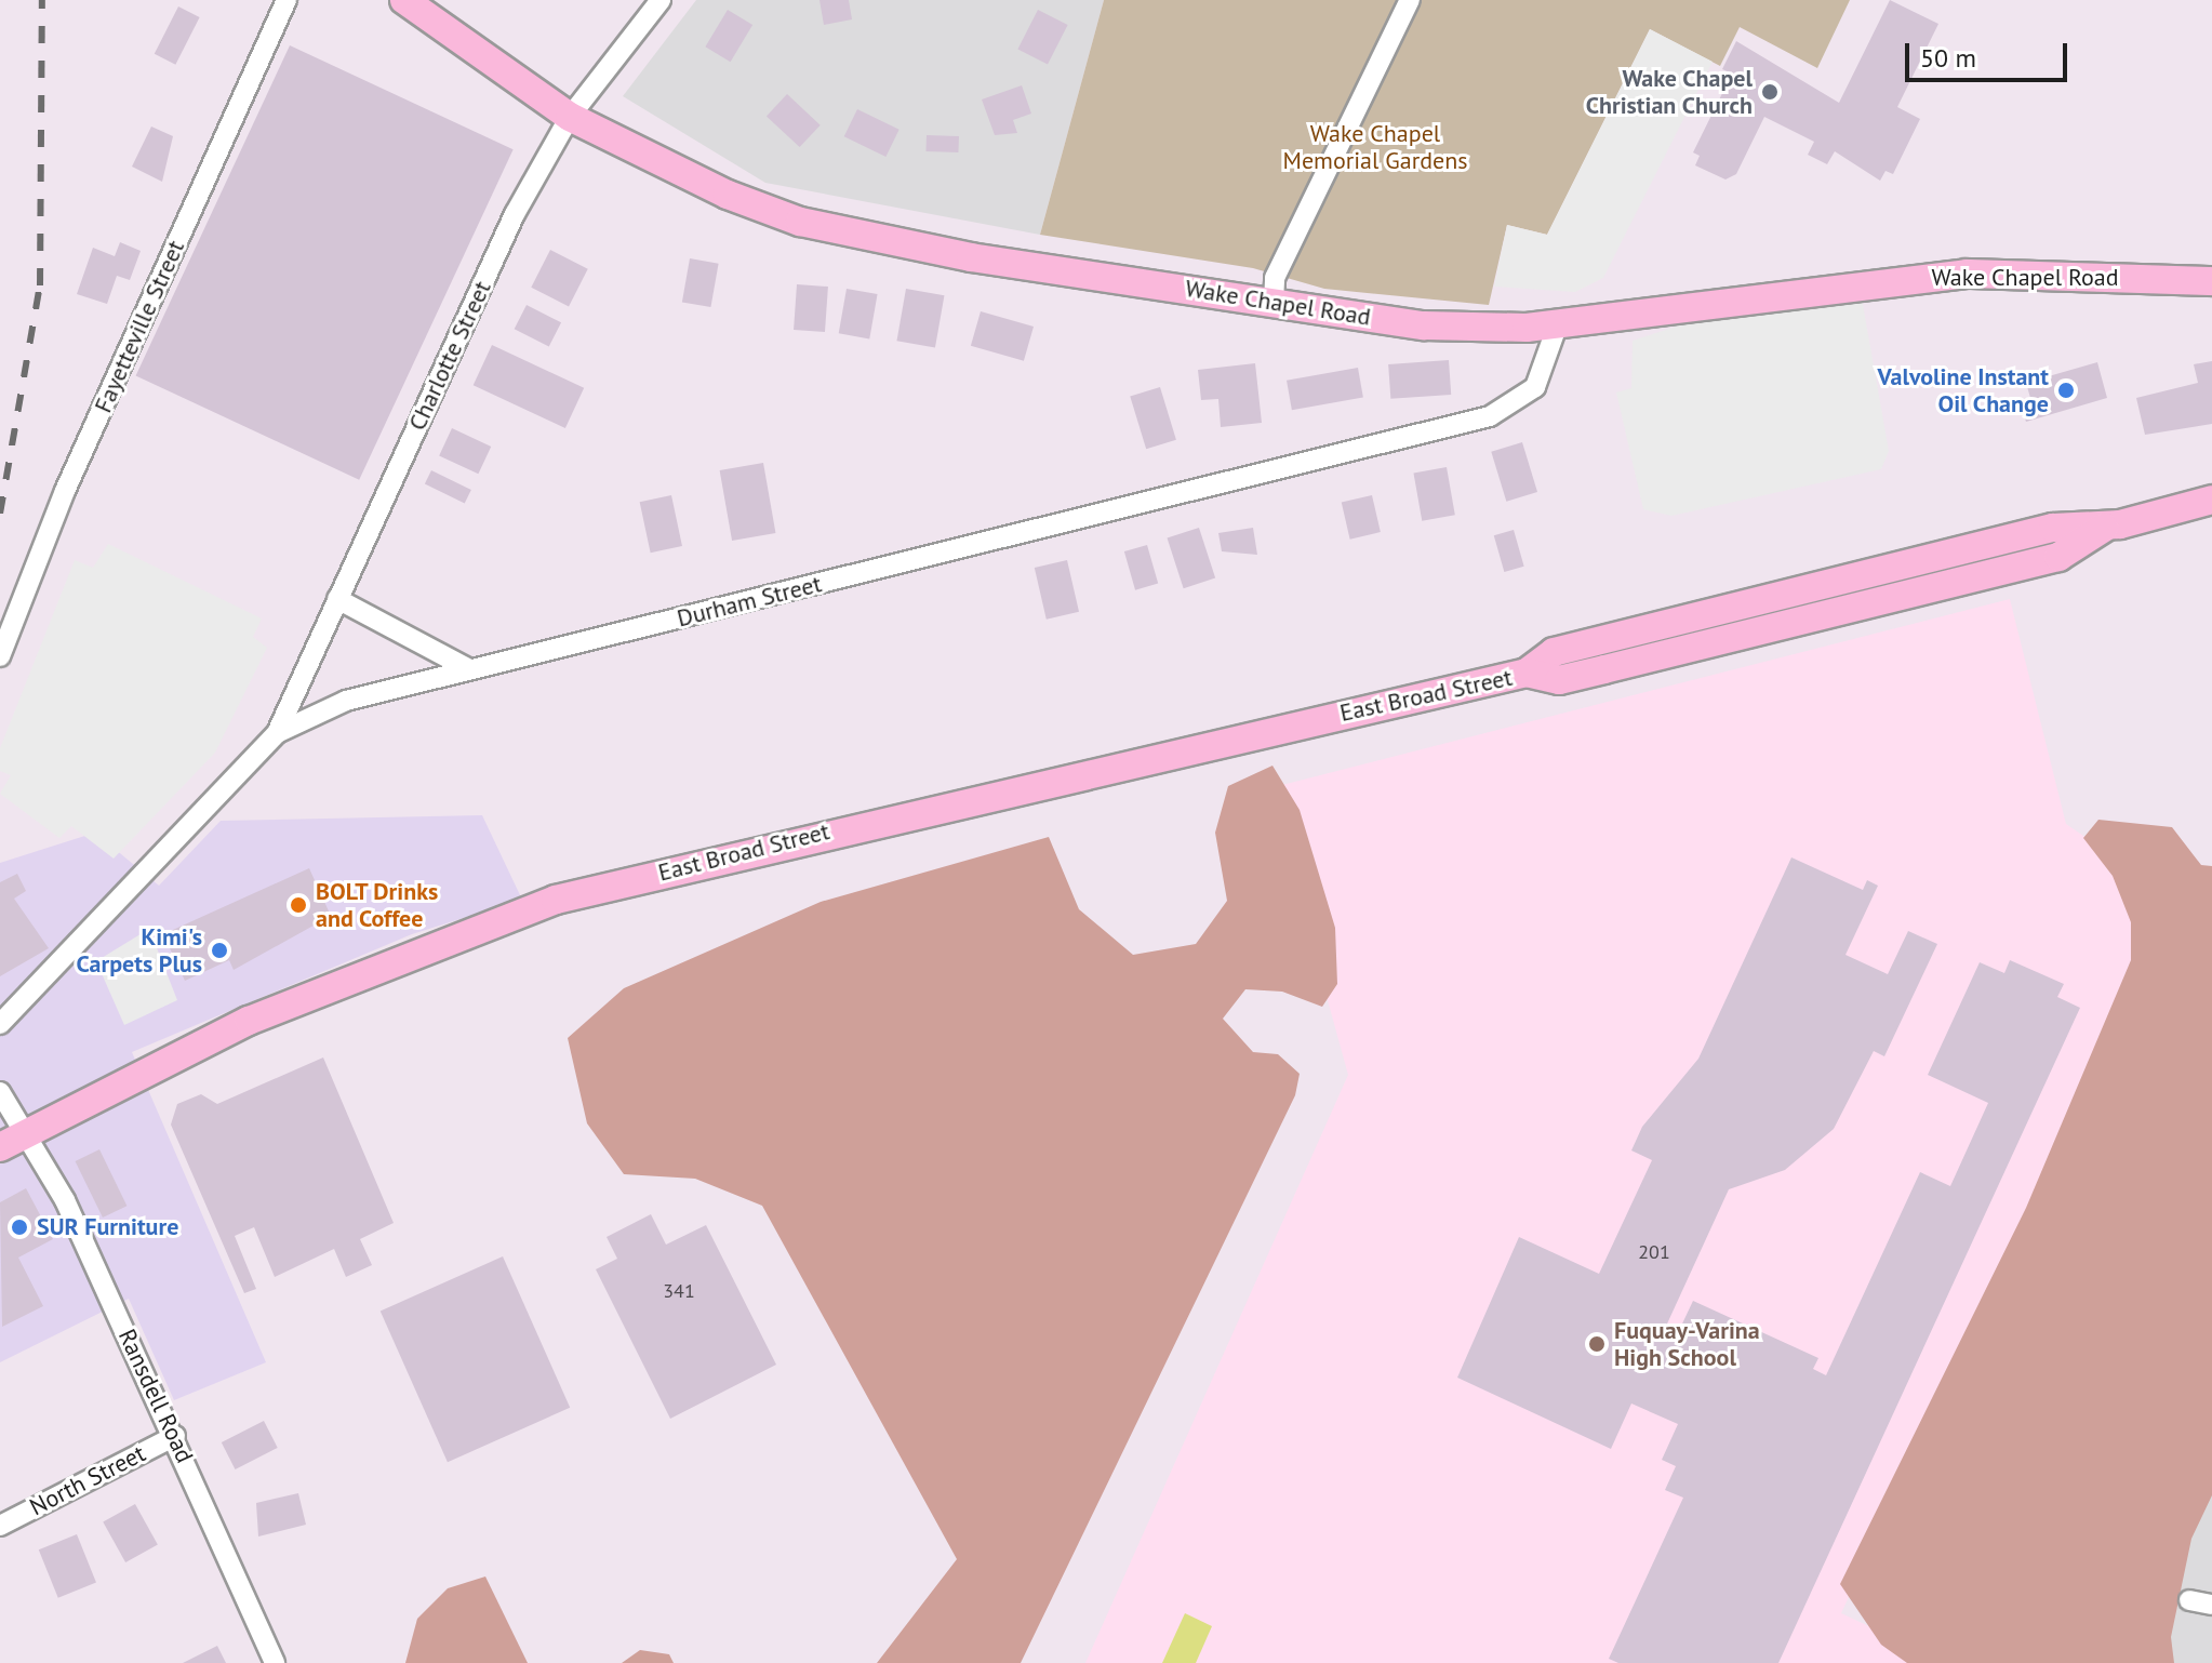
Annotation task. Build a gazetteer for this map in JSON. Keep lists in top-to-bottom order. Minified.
{"streets":{"main road":["Wake Chapel Road","East Broad Street"],"street":["Fayetteville Street","Charlotte Street","Durham Street","Ransdell Road","North Street"]},"crossings":[["Wake Chapel Road","Charlotte Street"],["Wake Chapel Road","Durham Street"],["Charlotte Street","Durham Street"],["East Broad Street","Ransdell Road"],["Ransdell Road","North Street"]],"parks":["Wake Chapel Memorial Gardens"],"places":["Wake Chapel Christian Church","Valvoline Instant Oil Change","BOLT Drinks and Coffee","Kimi's Carpets Plus","SUR Furniture","Fuquay-Varina High School"],"house_numbers":["201","341"],"scale_bar":"50 m"}
